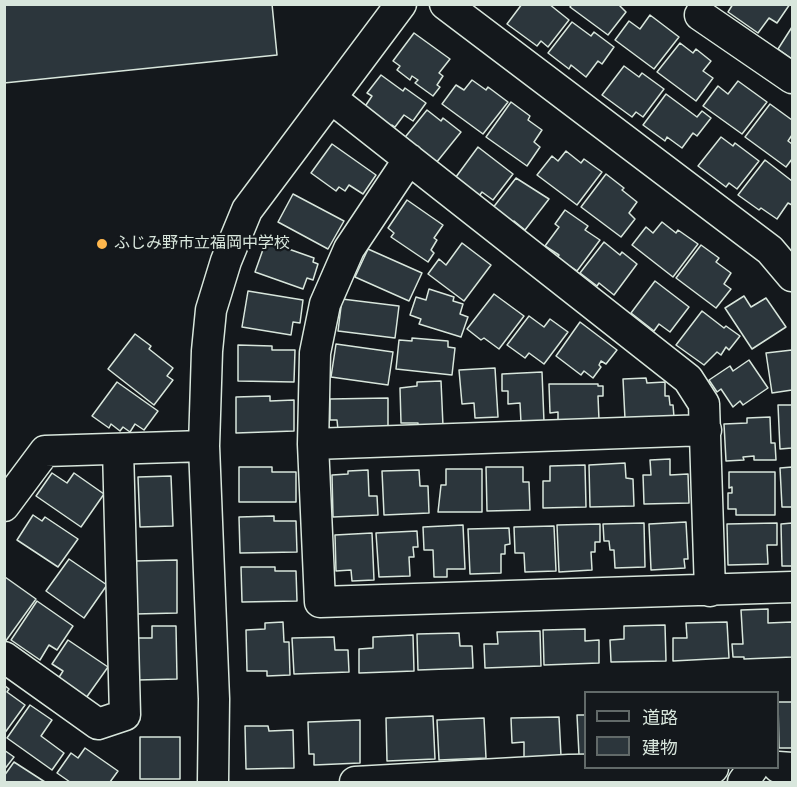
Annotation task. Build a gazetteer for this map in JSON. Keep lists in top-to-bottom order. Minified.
{"places":["ふじみ野市立福岡中学校"],"legend":["道路","建物"]}
